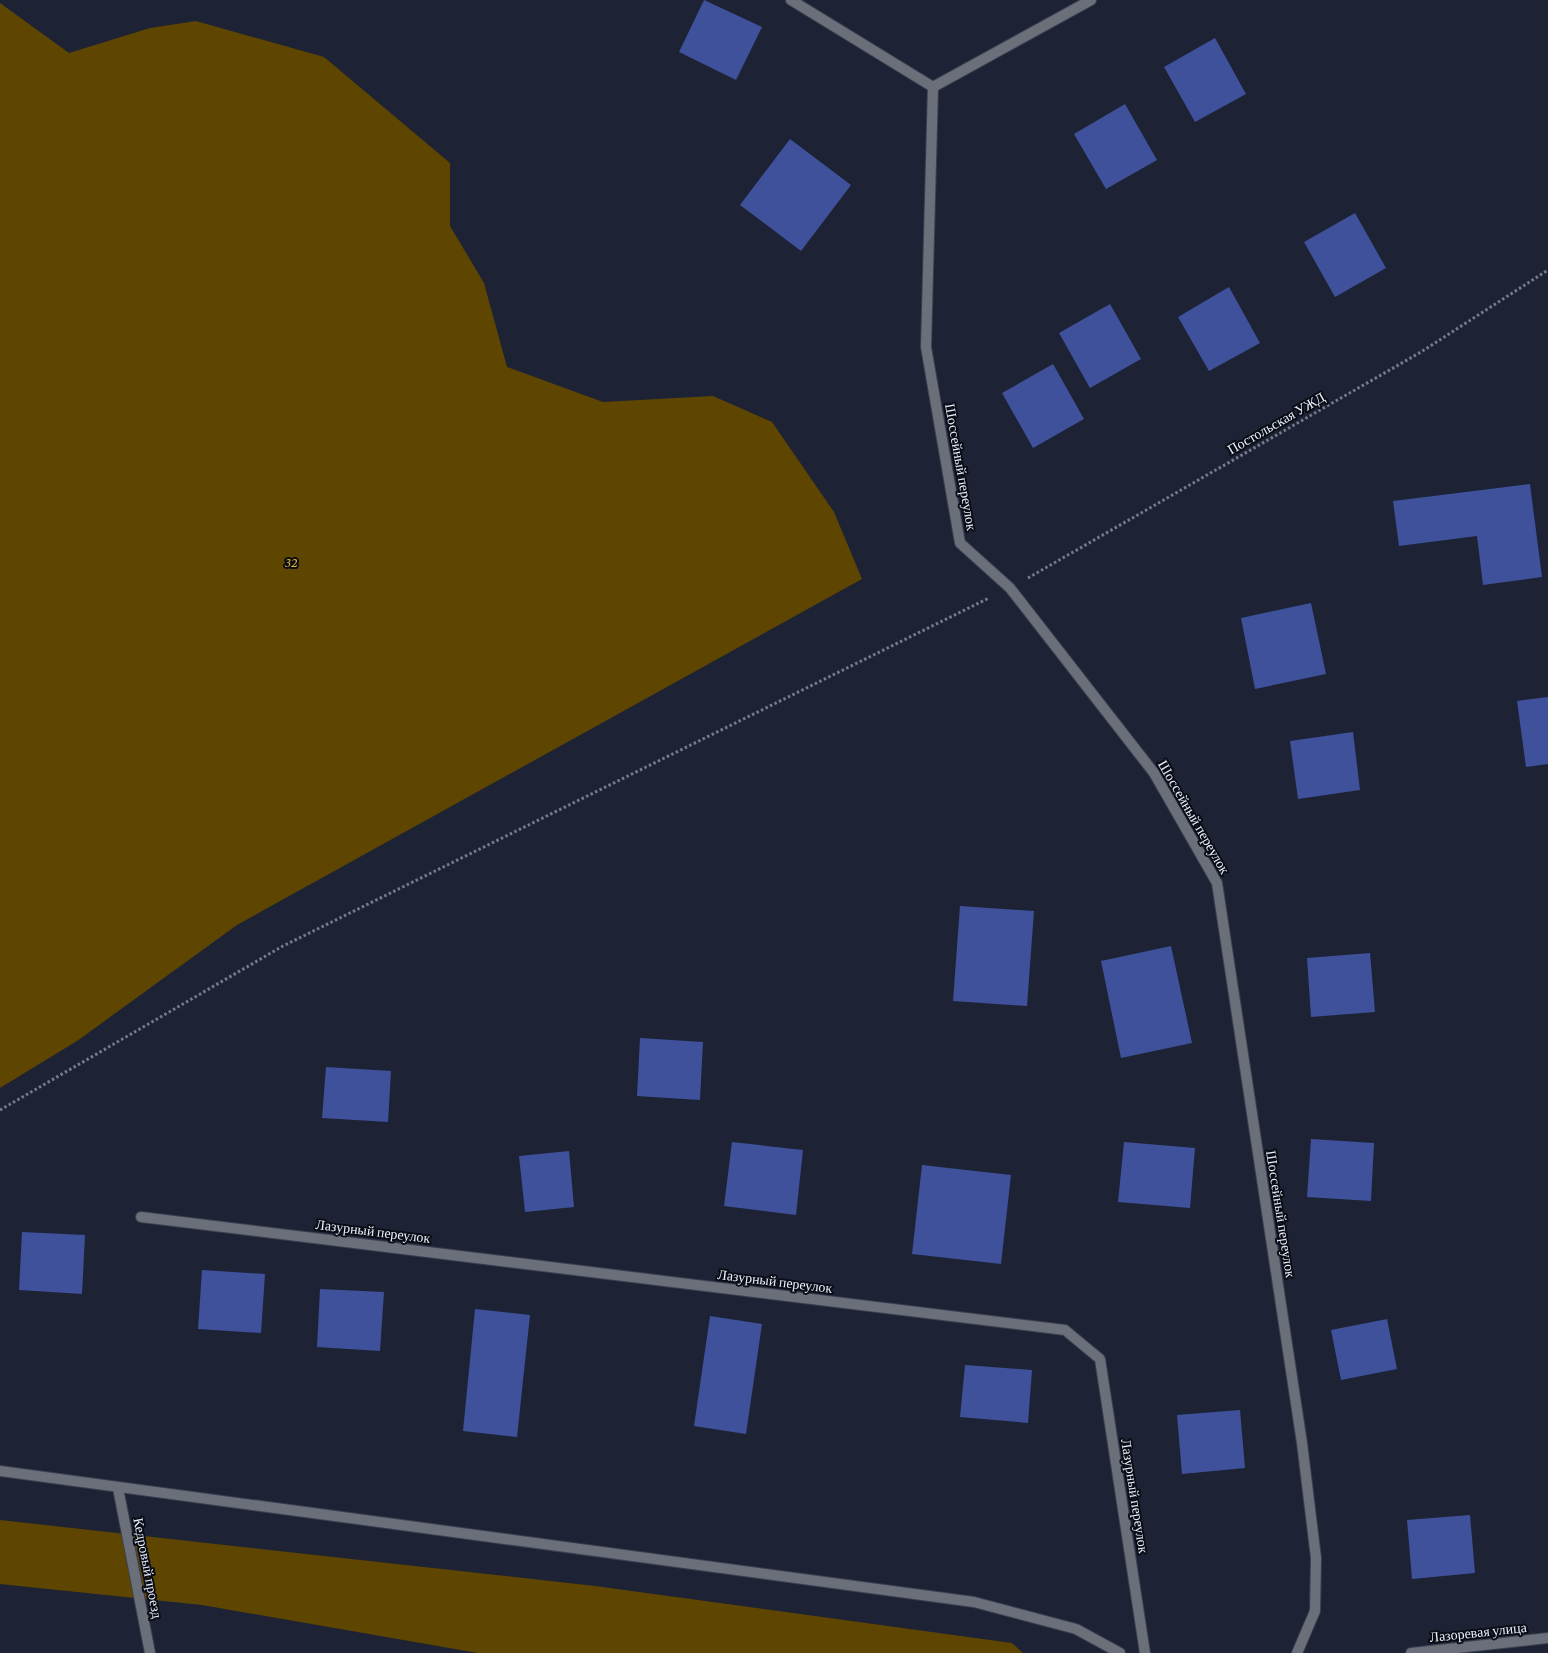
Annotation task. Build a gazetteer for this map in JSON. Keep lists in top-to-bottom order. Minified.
{"streets":{"street":["Шоссейный переулок","Лазурный переулок","Кедровый проезд","Лазоревая улица"],"path":["Постольская УЖД"]},"crossings":[["Постольская УЖД","Шоссейный переулок"]],"parks":["32"]}
